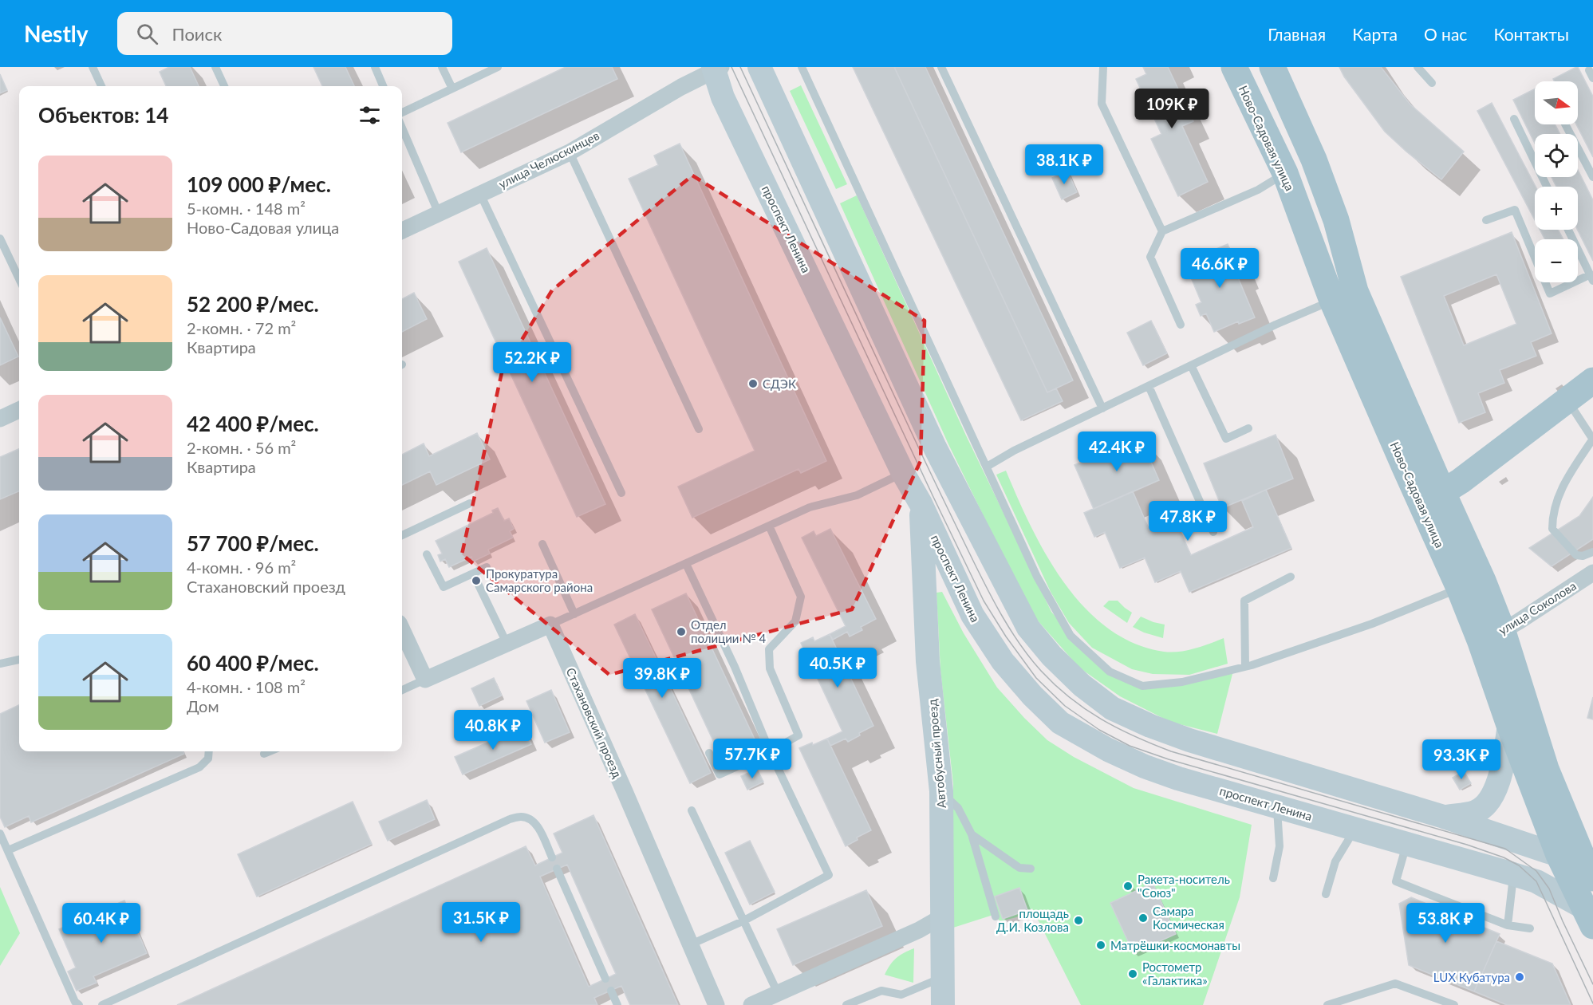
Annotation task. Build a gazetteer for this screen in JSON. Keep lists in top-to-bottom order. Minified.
{"streets":{"main road":["Ново-Садовая улица","проспект Ленина","Автобусный проезд"],"street":["улица Челюскинцев","улица Соколова","Стахановский проезд"]},"crossings":[["Ново-Садовая улица","проспект Ленина"],["Ново-Садовая улица","улица Соколова"],["улица Челюскинцев","проспект Ленина"],["проспект Ленина","Автобусный проезд"]],"places":["СДЭК","Прокуратура Самарского района","Отдел полиции № 4","Ракета-носитель \"Союз\"","Самара Космическая","площадь Д.И. Козлова","Матрёшки-космонавты","Ростометр «Галактика»","LUX Кубатура"],"north":"right","page":{"header":"Nestly","search":"Поиск","nav":["Главная","Карта","О нас","Контакты"],"map_buttons":["+","−"],"heading":"Объектов: 14","price":["109K ₽","38.1K ₽","46.6K ₽","52.2K ₽","42.4K ₽","47.8K ₽","40.5K ₽","39.8K ₽","40.8K ₽","57.7K ₽","93.3K ₽","31.5K ₽","60.4K ₽","53.8K ₽"],"list":[{"name":"109 000 ₽/мес.","note":"5-комн. · 148 m² · Ново-Садовая улица"},{"name":"52 200 ₽/мес.","note":"2-комн. · 72 m² · Квартира"},{"name":"42 400 ₽/мес.","note":"2-комн. · 56 m² · Квартира"},{"name":"57 700 ₽/мес.","note":"4-комн. · 96 m² · Стахановский проезд"},{"name":"60 400 ₽/мес.","note":"4-комн. · 108 m² · Дом"}]}}
